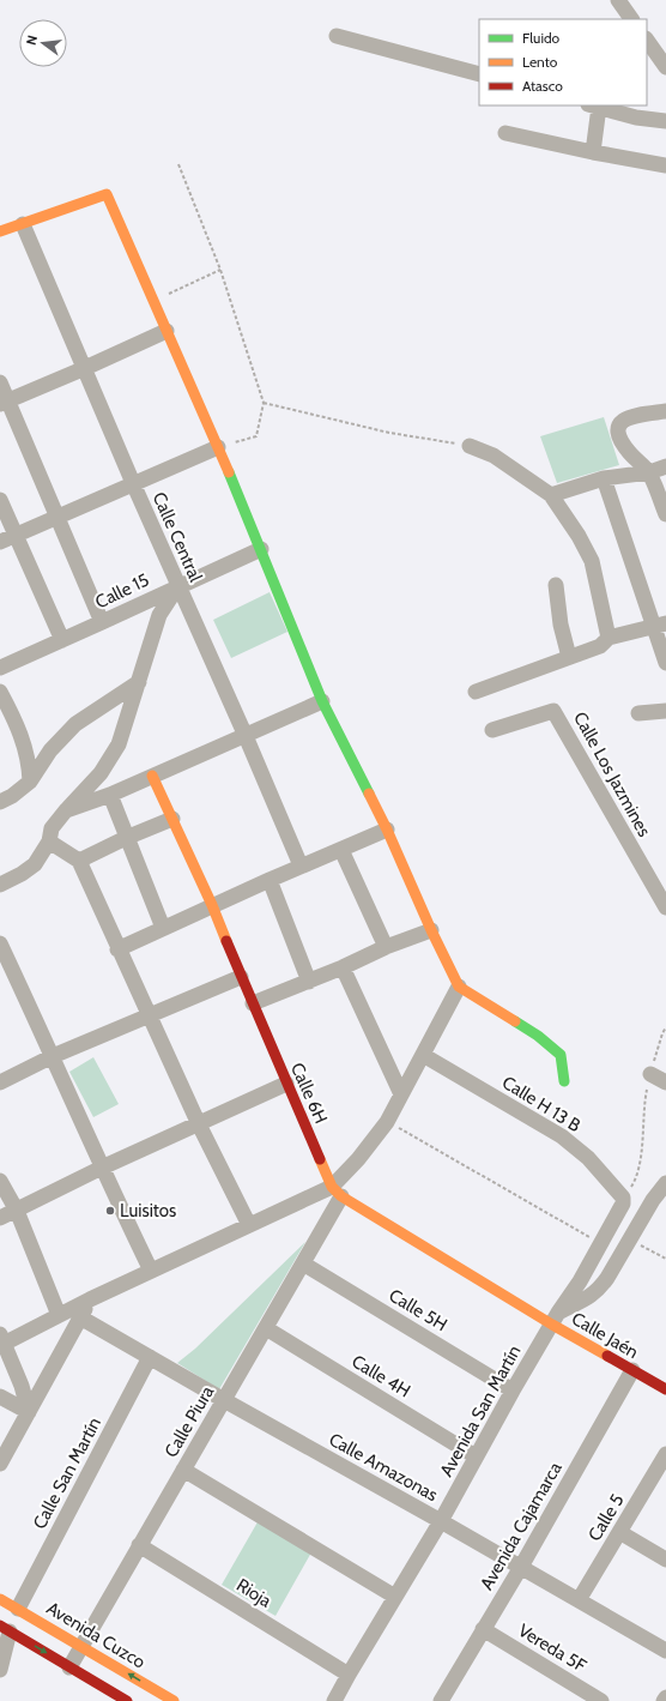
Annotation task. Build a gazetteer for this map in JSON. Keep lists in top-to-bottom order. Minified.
{"streets":{"street":["Calle Central","Calle 15","Calle Los Jazmines","Calle 6H","Calle H 13 B","Calle 5H","Calle Jaén","Calle 4H","Avenida San Martín","Calle Piura","Calle Amazonas","Calle San Martín","Calle 5","Avenida Cajamarca","Rioja","Avenida Cuzco","Vereda 5F"]},"crossings":[["Calle Central","Calle 15"],["Calle 6H","Calle Piura"],["Calle H 13 B","Avenida San Martín"],["Calle 5H","Avenida San Martín"],["Calle 5H","Calle Piura"],["Calle Jaén","Avenida San Martín"],["Calle Jaén","Avenida Cajamarca"],["Calle 4H","Avenida San Martín"],["Calle 4H","Calle Piura"],["Avenida San Martín","Calle Amazonas"],["Avenida San Martín","Rioja"],["Calle Piura","Calle Amazonas"],["Calle Piura","Rioja"],["Calle Piura","Avenida Cuzco"],["Calle Amazonas","Calle San Martín"],["Calle Amazonas","Calle 5"],["Calle Amazonas","Avenida Cajamarca"],["Calle San Martín","Avenida Cuzco"],["Avenida Cajamarca","Vereda 5F"]],"places":["Luisitos"],"legend":["Fluido","Lento","Atasco"],"north":"left"}
